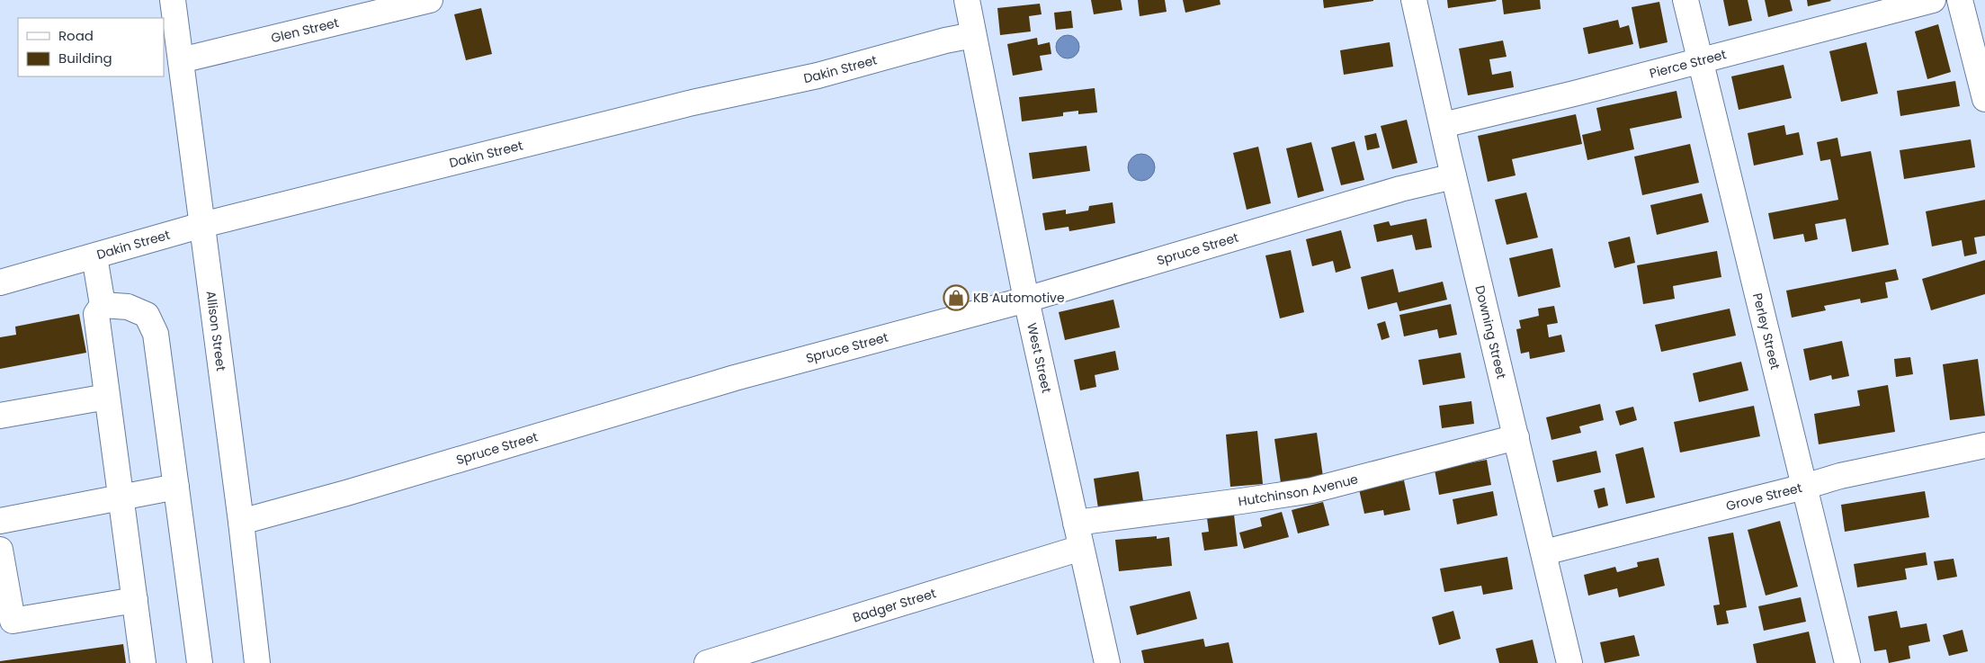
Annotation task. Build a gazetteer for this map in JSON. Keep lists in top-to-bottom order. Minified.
{"streets":{"street":["Glen Street","Pierce Street","Dakin Street","Spruce Street","Allison Street","Perley Street","Downing Street","West Street","Hutchinson Avenue","Grove Street","Badger Street"]},"crossings":[["Glen Street","Allison Street"],["Pierce Street","Perley Street"],["Pierce Street","Downing Street"],["Dakin Street","Allison Street"],["Dakin Street","West Street"],["Spruce Street","Allison Street"],["Spruce Street","Downing Street"],["Spruce Street","West Street"],["Perley Street","Grove Street"],["Downing Street","Hutchinson Avenue"],["Downing Street","Grove Street"],["West Street","Hutchinson Avenue"],["West Street","Badger Street"]],"places":{"shop":["KB Automotive"]},"legend":["Road","Building"]}
